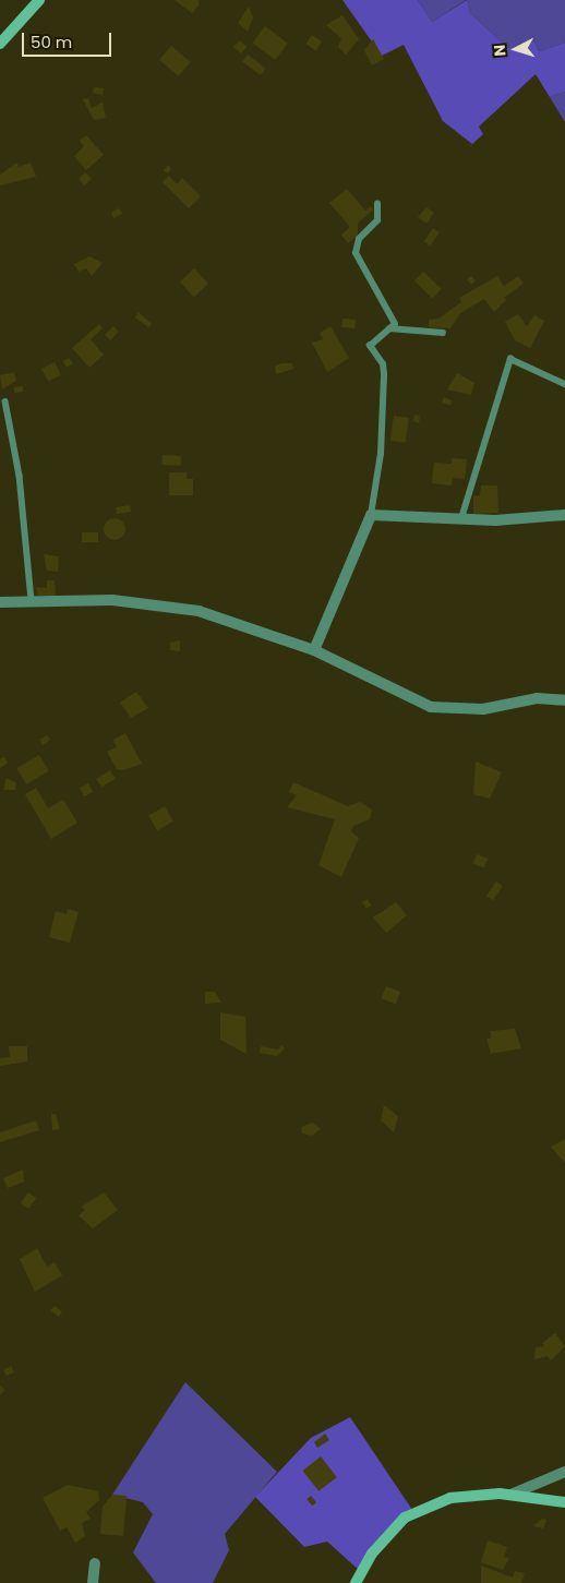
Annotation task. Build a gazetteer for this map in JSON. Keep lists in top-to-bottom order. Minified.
{"scale_bar":"50 m","north":"left"}
